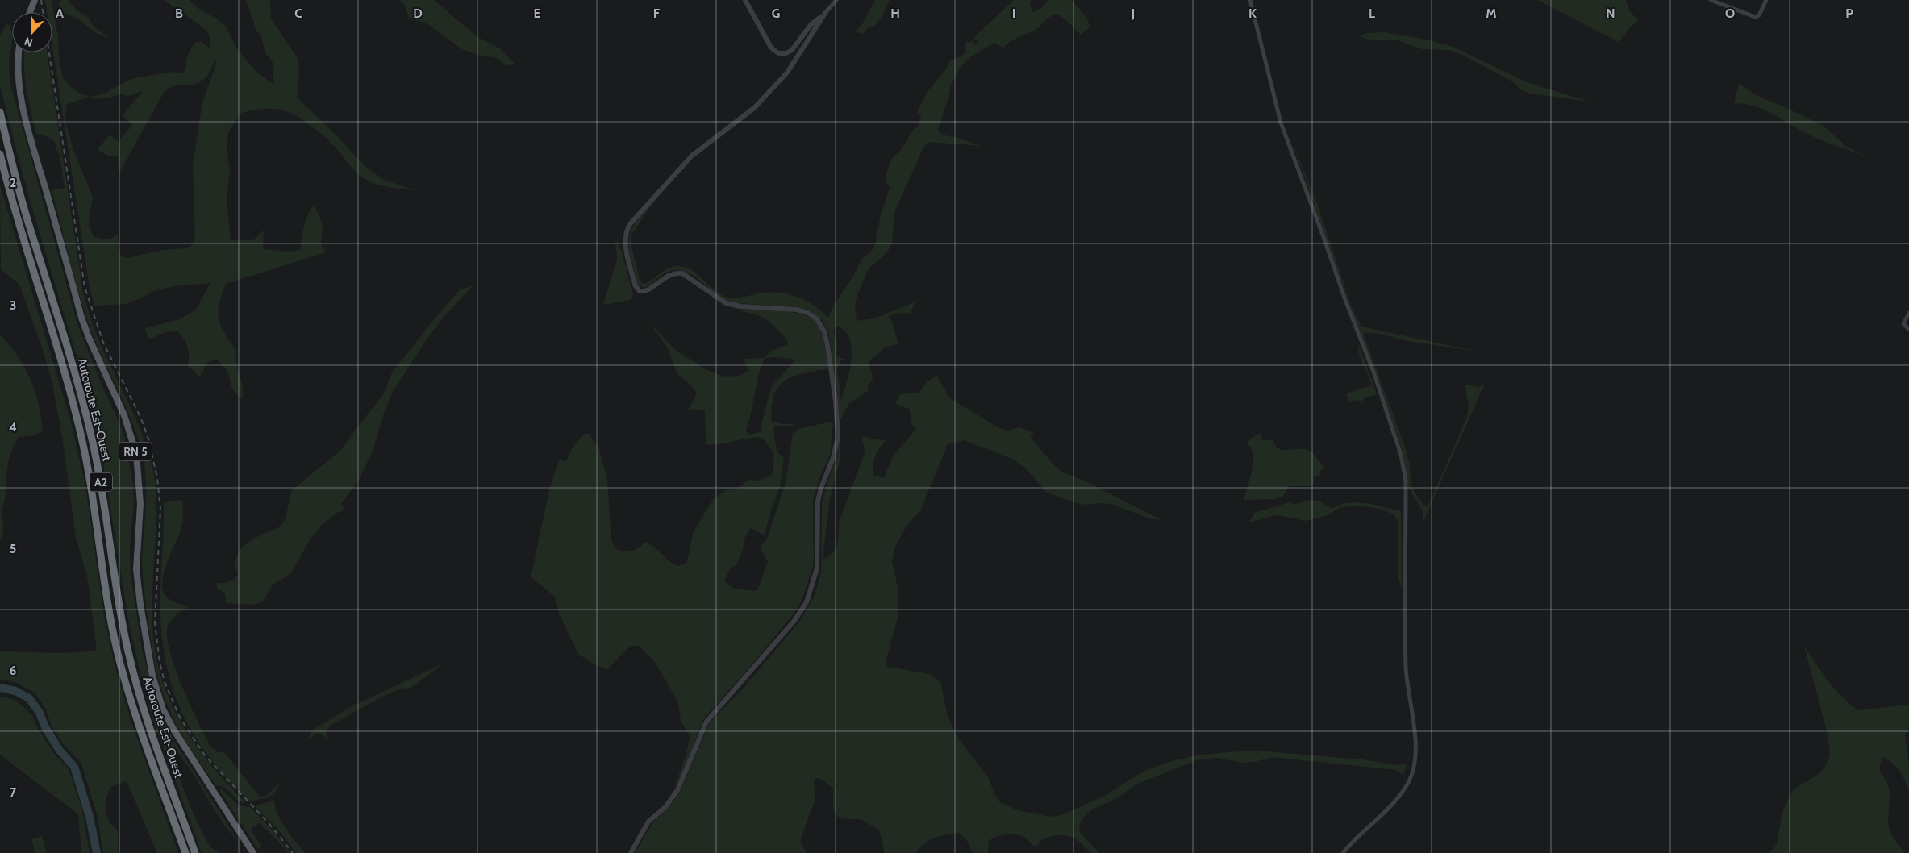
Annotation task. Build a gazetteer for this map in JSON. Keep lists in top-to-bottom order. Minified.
{"streets":{"highway":["Autoroute Est-Ouest","A2"],"main road":["RN 5"]},"north":"bottom","grid":{"columns":["A","B","C","D","E","F","G","H","I","J","K","L","M","N","O","P"],"rows":["2","3","4","5","6","7"]}}
